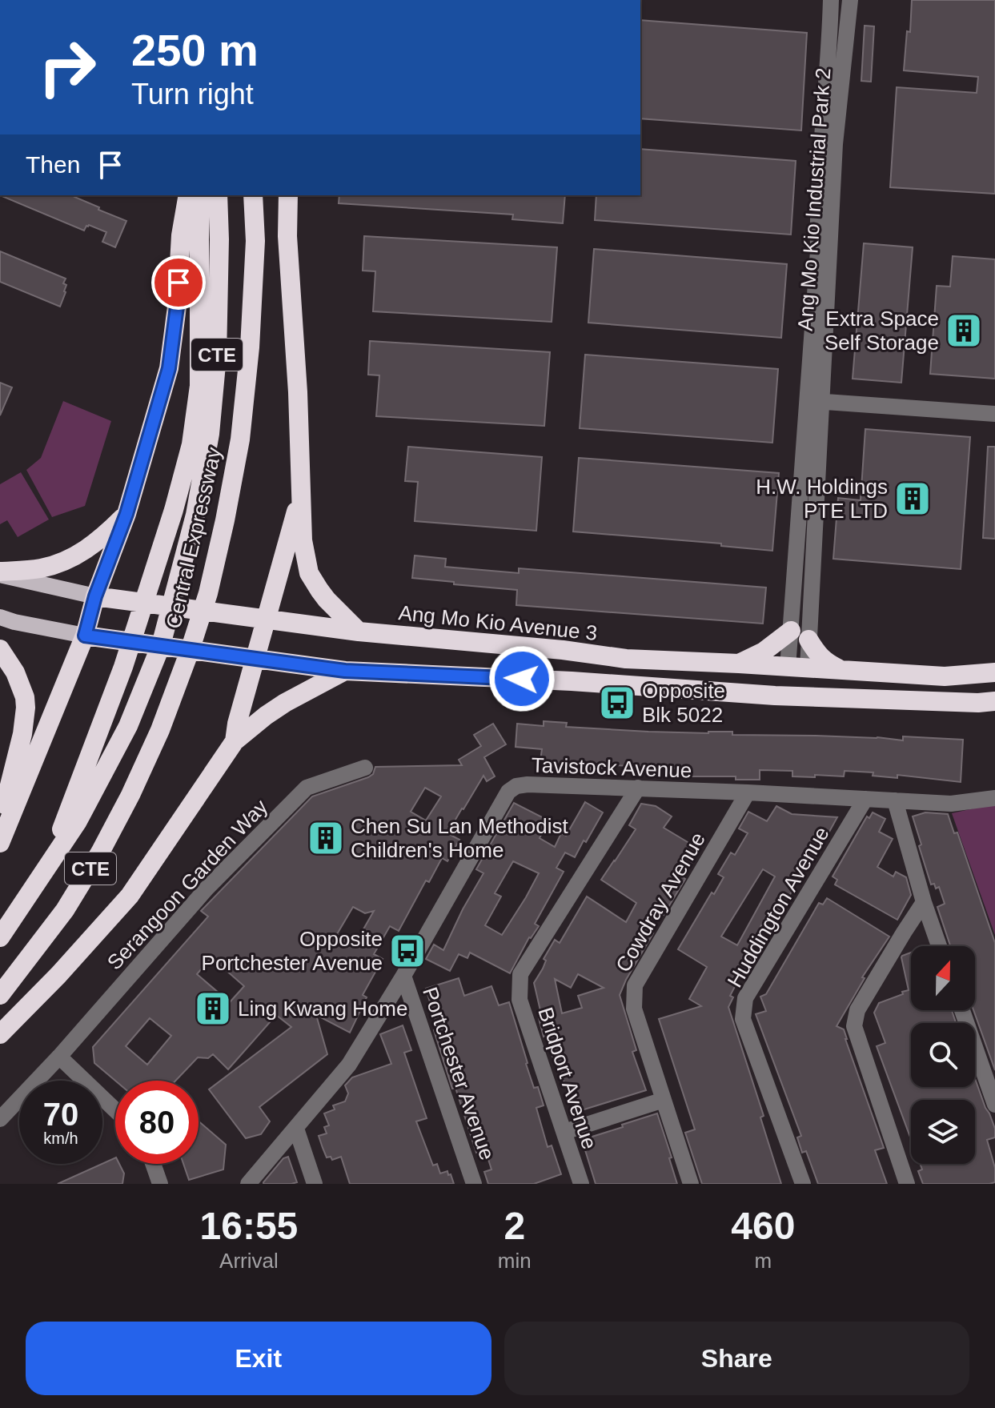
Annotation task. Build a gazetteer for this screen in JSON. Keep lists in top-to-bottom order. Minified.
{"streets":{"highway":["CTE","Central Expressway","Ang Mo Kio Avenue 3"],"street":["Ang Mo Kio Industrial Park 2","Tavistock Avenue","Serangoon Garden Way","Cowdray Avenue","Huddington Avenue","Portchester Avenue","Bridport Avenue"]},"crossings":[["Ang Mo Kio Industrial Park 2","Ang Mo Kio Avenue 3"],["Tavistock Avenue","Cowdray Avenue"],["Tavistock Avenue","Huddington Avenue"],["Tavistock Avenue","Portchester Avenue"],["Tavistock Avenue","Bridport Avenue"]],"places":{"building":["Extra Space Self Storage","H.W. Holdings PTE LTD","Chen Su Lan Methodist Children's Home","Ling Kwang Home"],"bus stop":["Opposite Blk 5022","Opposite Portchester Avenue"]},"north":"top","page":{"turn":["250 m","Turn right"],"then":"Then","speed":"70 km/h","limit":"80","eta":["16:55","Arrival","2","min","460","m"],"buttons":["Exit","Share"]}}
